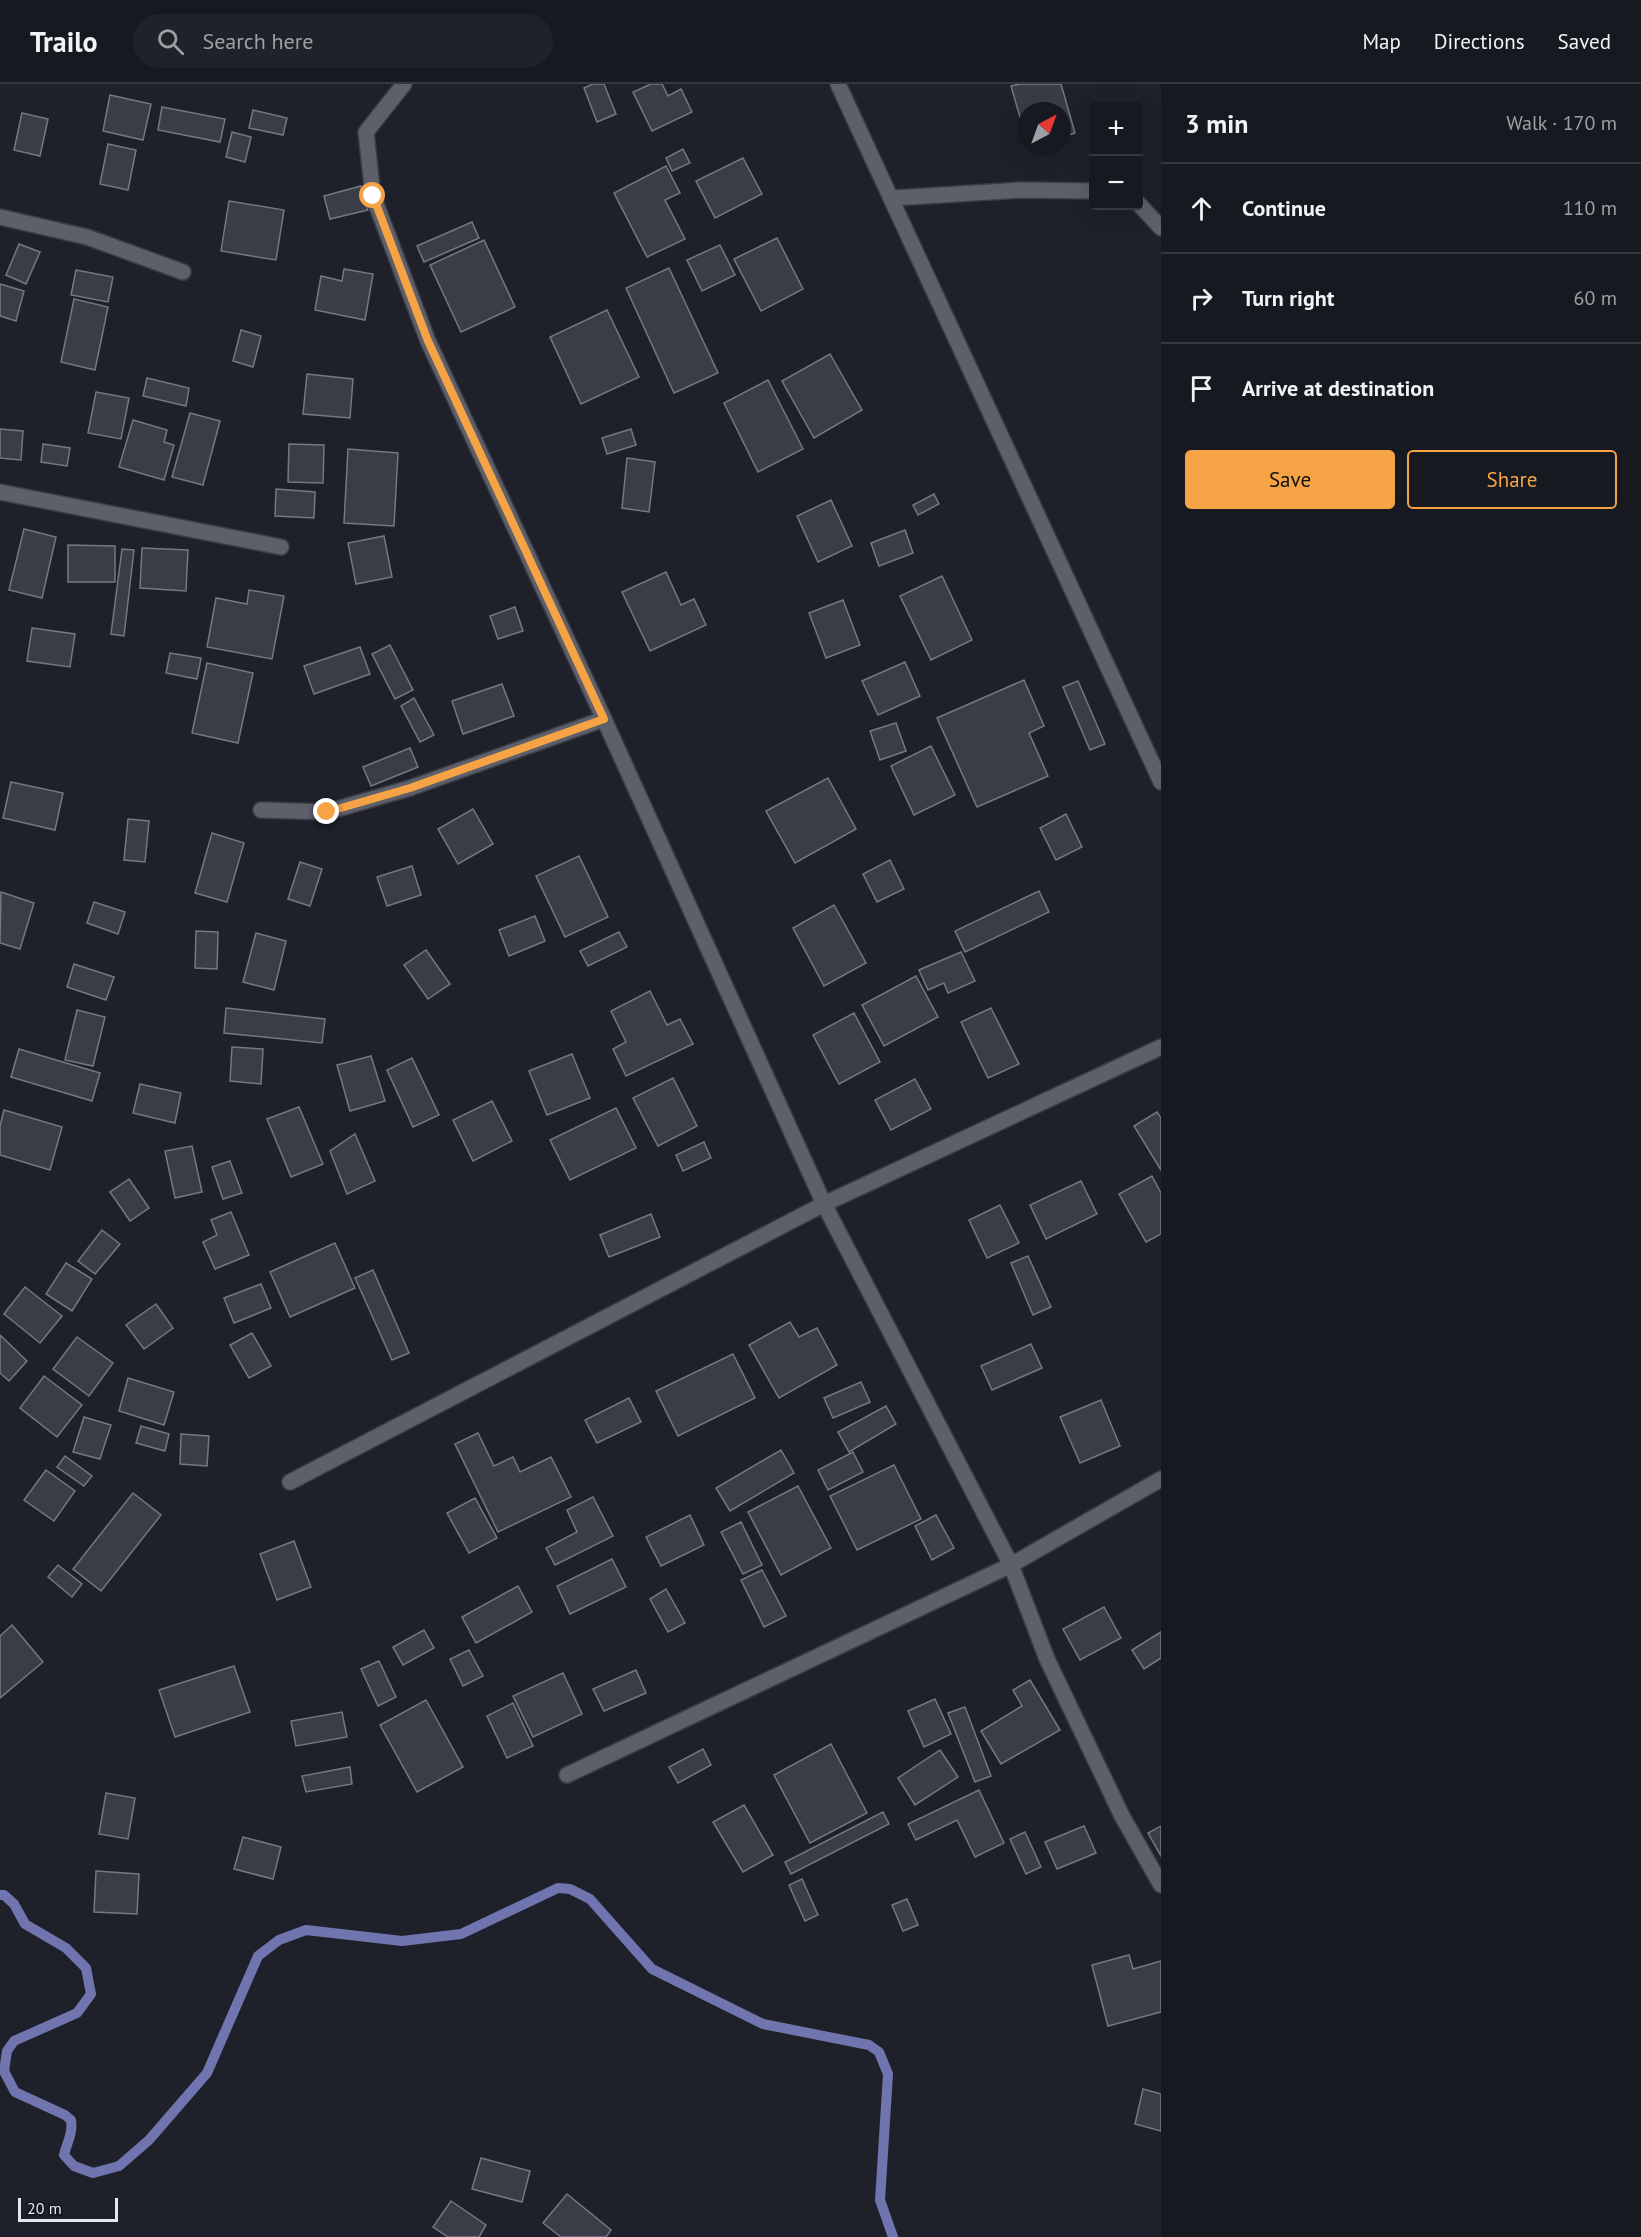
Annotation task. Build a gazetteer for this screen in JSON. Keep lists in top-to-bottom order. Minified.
{"scale_bar":"20 m","north":"top right","page":{"header":"Trailo","search":"Search here","nav":["Map","Directions","Saved"],"heading":["3 min","Walk · 170 m"],"map_buttons":["+","−"],"list":[["Continue","110 m"],["Turn right","60 m"],"Arrive at destination"],"buttons":["Save","Share"],"scale":"20 m"}}
